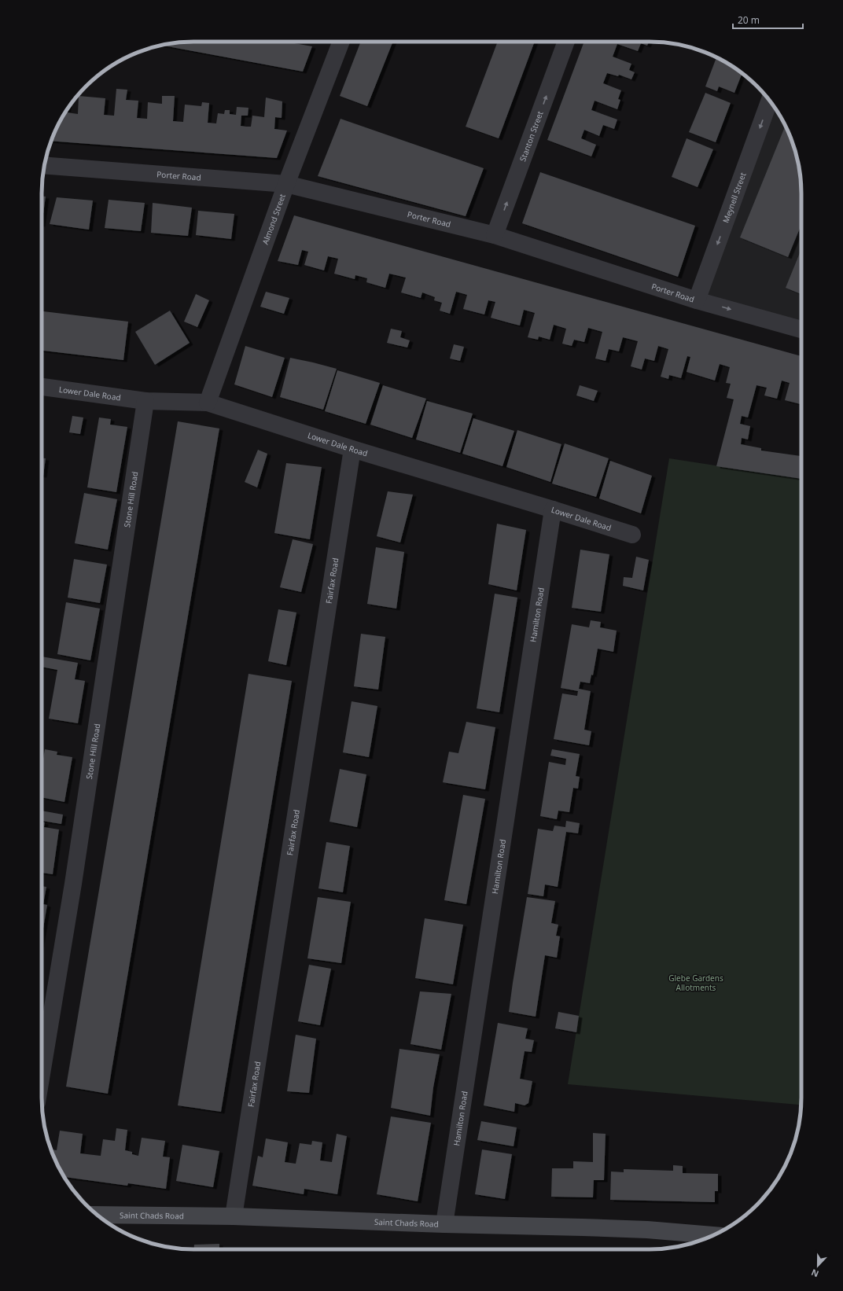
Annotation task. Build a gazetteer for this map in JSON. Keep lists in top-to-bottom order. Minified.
{"streets":{"street":["Stanton Street","Porter Road","Meynell Street","Almond Street","Lower Dale Road","Stone Hill Road","Fairfax Road","Hamilton Road","Saint Chads Road"]},"crossings":[["Stanton Street","Porter Road"],["Porter Road","Meynell Street"],["Porter Road","Almond Street"],["Almond Street","Lower Dale Road"],["Lower Dale Road","Stone Hill Road"],["Lower Dale Road","Fairfax Road"],["Lower Dale Road","Hamilton Road"],["Fairfax Road","Saint Chads Road"],["Hamilton Road","Saint Chads Road"]],"one_way":["Stanton Street","Meynell Street"],"parks":["Glebe Gardens Allotments"],"scale_bar":"20 m","north":"bottom"}
